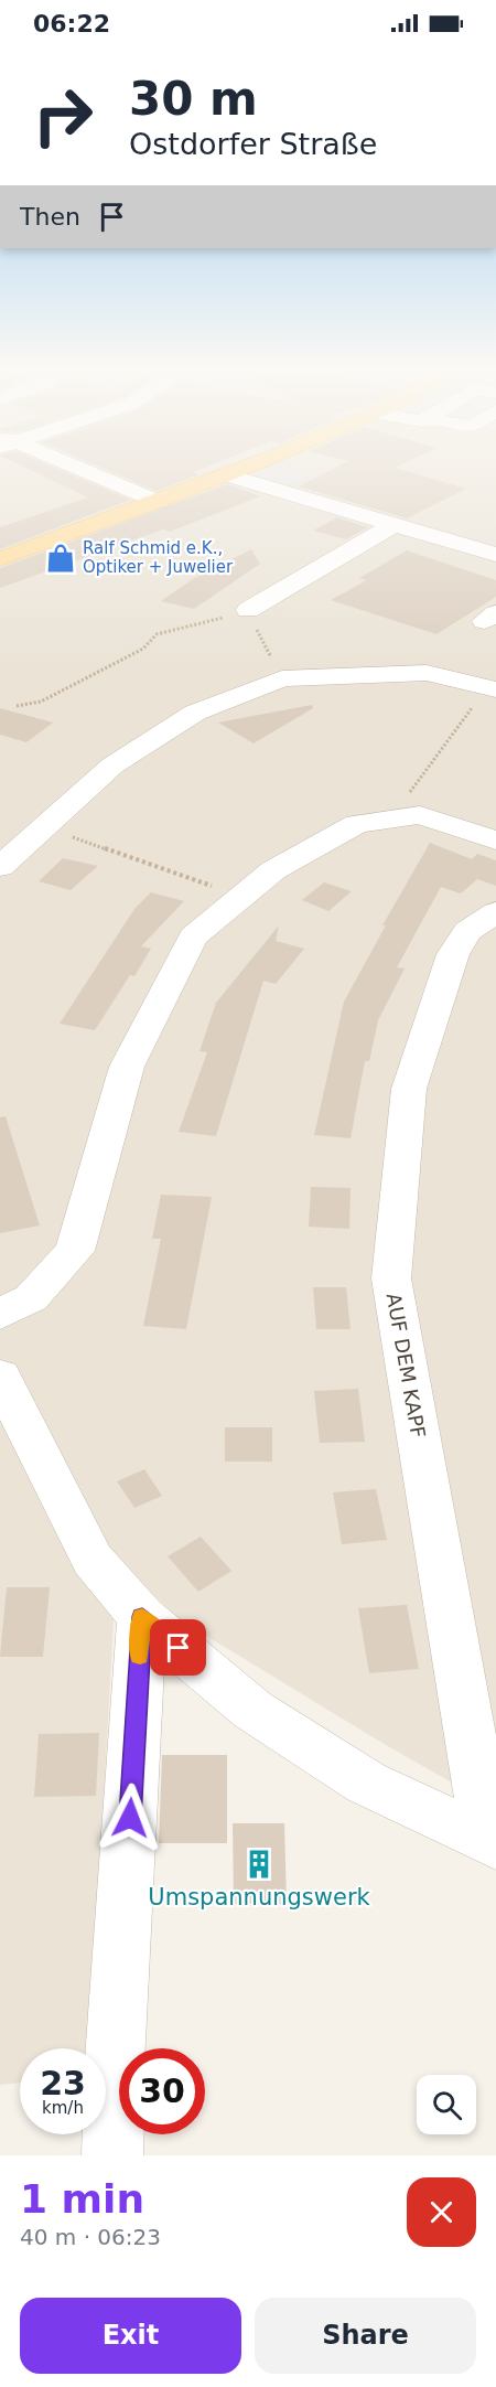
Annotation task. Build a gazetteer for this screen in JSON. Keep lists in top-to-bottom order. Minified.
{"streets":{"street":["AUF DEM KAPF"]},"places":{"shop":["Ralf Schmid e.K., Optiker + Juwelier"],"building":["Umspannungswerk"]},"page":{"status":"06:22","turn":["30 m","Ostdorfer Straße"],"then":"Then","speed":"23 km/h","limit":"30","heading":["1 min","40 m · 06:23"],"buttons":["Exit","Share"]}}
